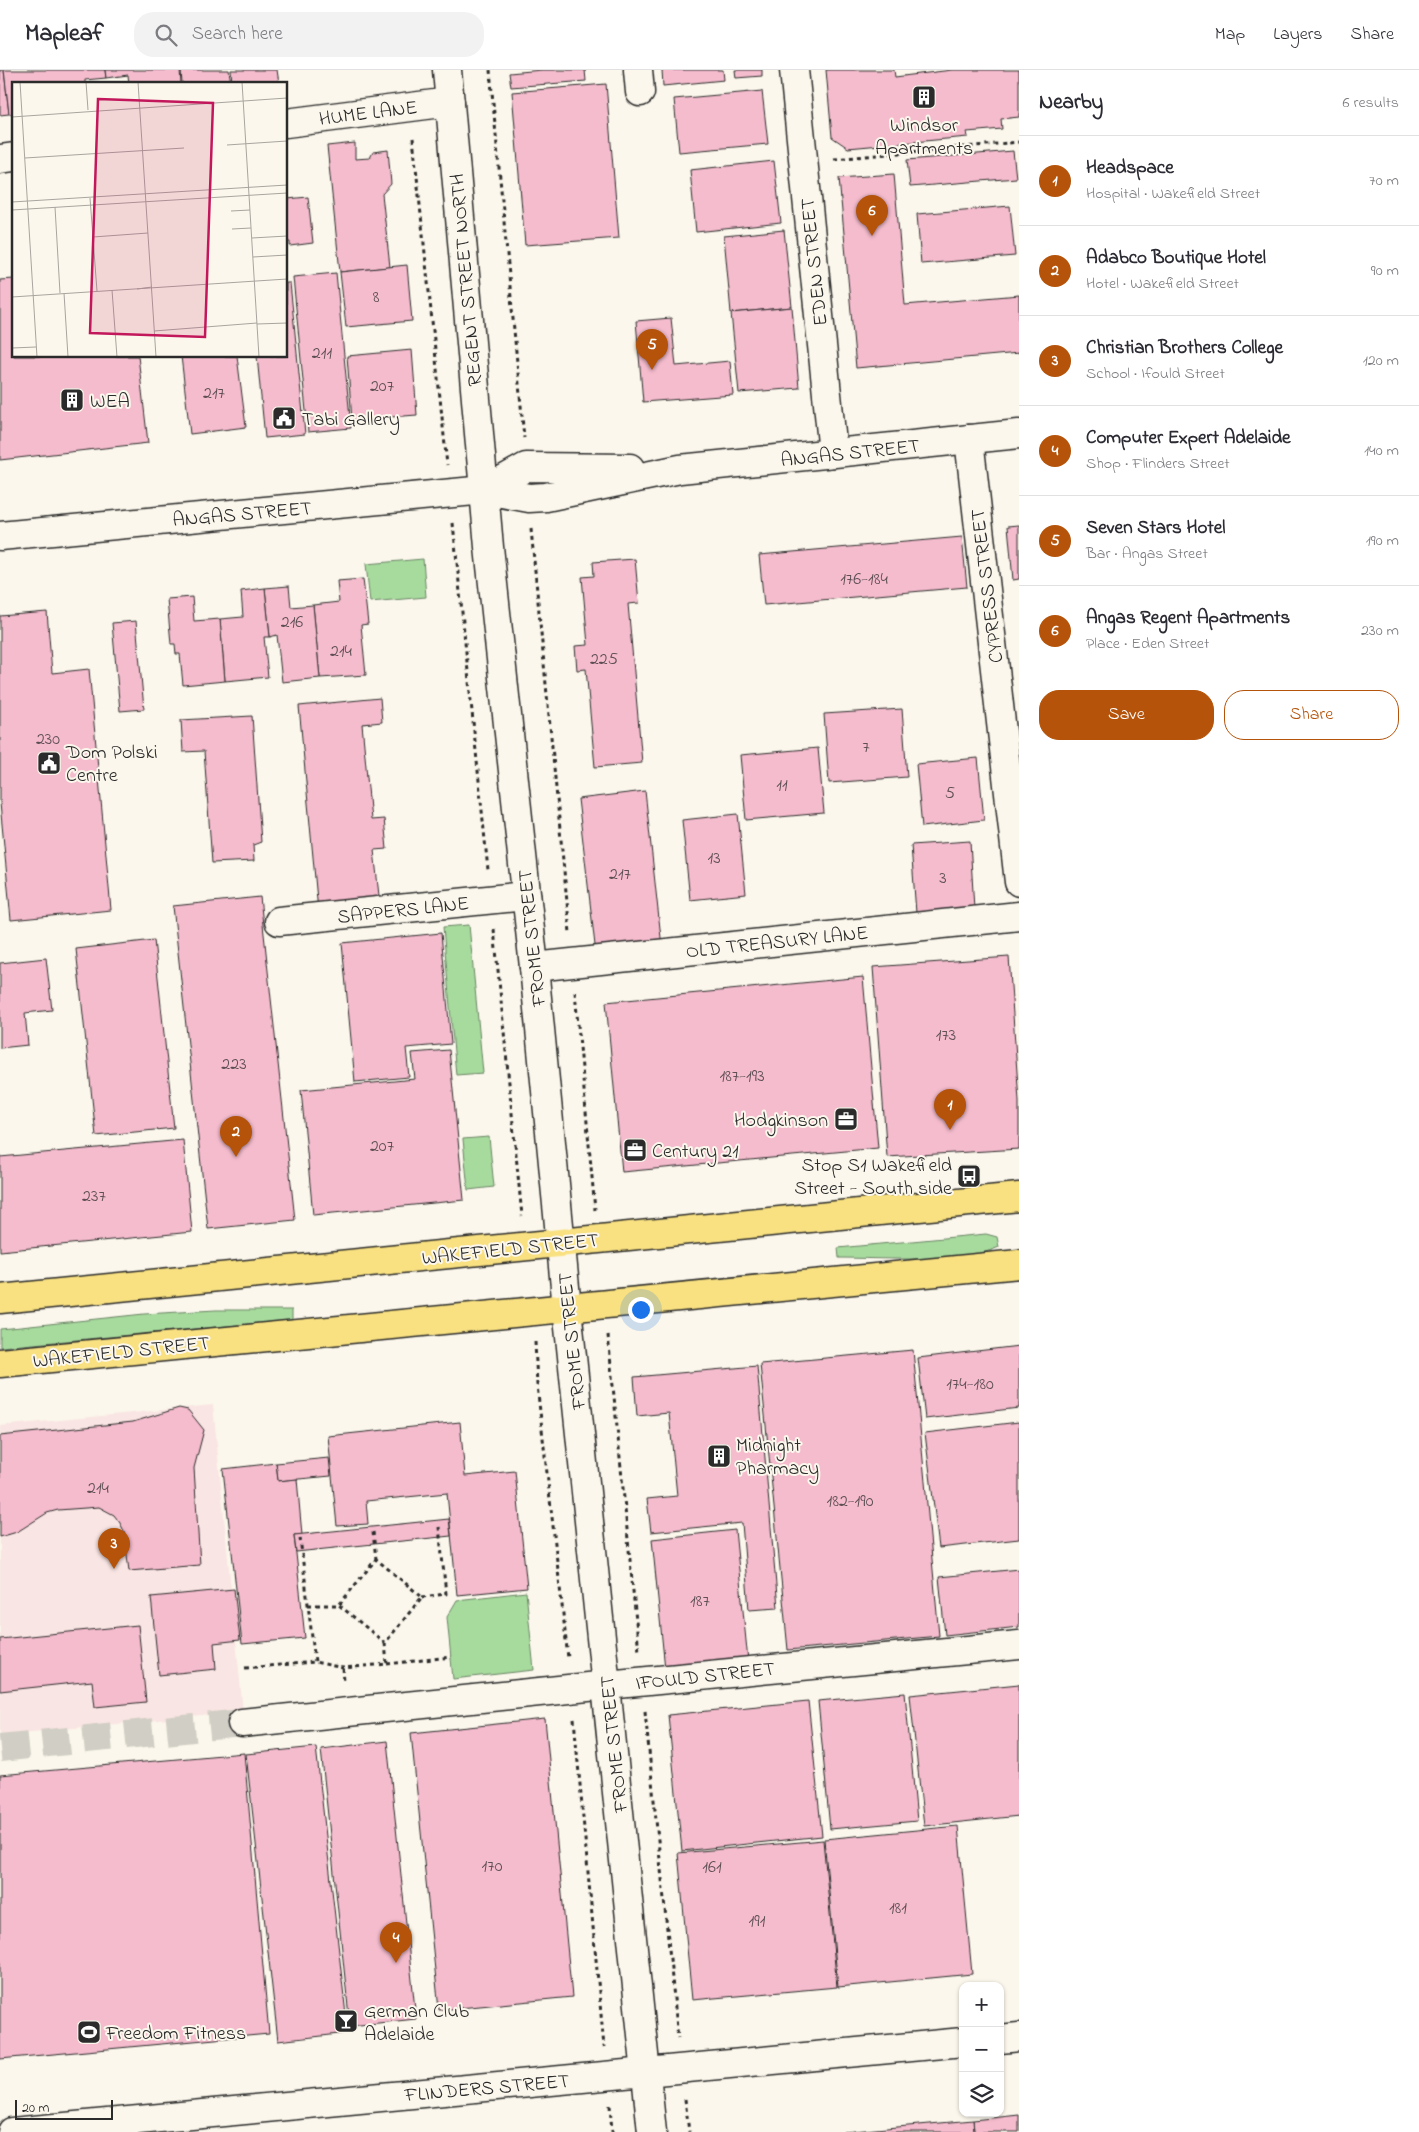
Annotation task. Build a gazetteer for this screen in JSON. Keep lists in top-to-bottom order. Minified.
{"streets":{"main road":["WAKEFIELD STREET"],"street":["HUME LANE","EDEN STREET","REGENT STREET NORTH","ANGAS STREET","CYPRESS STREET","SAPPERS LANE","FROME STREET","OLD TREASURY LANE","IFOULD STREET","FLINDERS STREET"]},"crossings":[["HUME LANE","REGENT STREET NORTH"],["EDEN STREET","ANGAS STREET"],["REGENT STREET NORTH","ANGAS STREET"],["REGENT STREET NORTH","FROME STREET"],["ANGAS STREET","CYPRESS STREET"],["ANGAS STREET","FROME STREET"],["SAPPERS LANE","FROME STREET"],["FROME STREET","OLD TREASURY LANE"],["FROME STREET","WAKEFIELD STREET"],["FROME STREET","IFOULD STREET"],["FROME STREET","FLINDERS STREET"]],"places":{"building":["Windsor Apartments","WEA","Midnight Pharmacy"],"public building":["Tabi Gallery","Dom Polski Centre"],"office":["Hodgkinson","Century 21"],"bus stop":["Stop S1 Wakefield Street - South side"],"bar":["German Club Adelaide"],"sports":["Freedom Fitness"]},"house_numbers":["8","211","207","217","176-184","216","214","225","230","7","11","5","13","217","3","173","223","187-193","207","237","174-180","214","182-190","187","170","161","181","191"],"scale_bar":"20 m","page":{"header":"Mapleaf","search":"Search here","nav":["Map","Layers","Share"],"heading":["Nearby","6 results"],"list":[{"mark":"1","name":"Headspace","note":"Hospital · Wakefield Street","value":"70 m"},{"mark":"2","name":"Adabco Boutique Hotel","note":"Hotel · Wakefield Street","value":"90 m"},{"mark":"3","name":"Christian Brothers College","note":"School · Ifould Street","value":"120 m"},{"mark":"4","name":"Computer Expert Adelaide","note":"Shop · Flinders Street","value":"140 m"},{"mark":"5","name":"Seven Stars Hotel","note":"Bar · Angas Street","value":"190 m"},{"mark":"6","name":"Angas Regent Apartments","note":"Place · Eden Street","value":"230 m"}],"pins":["6","5","1","2","3","4"],"buttons":["Save","Share"],"map_buttons":["+","−"],"scale":"20 m"}}
